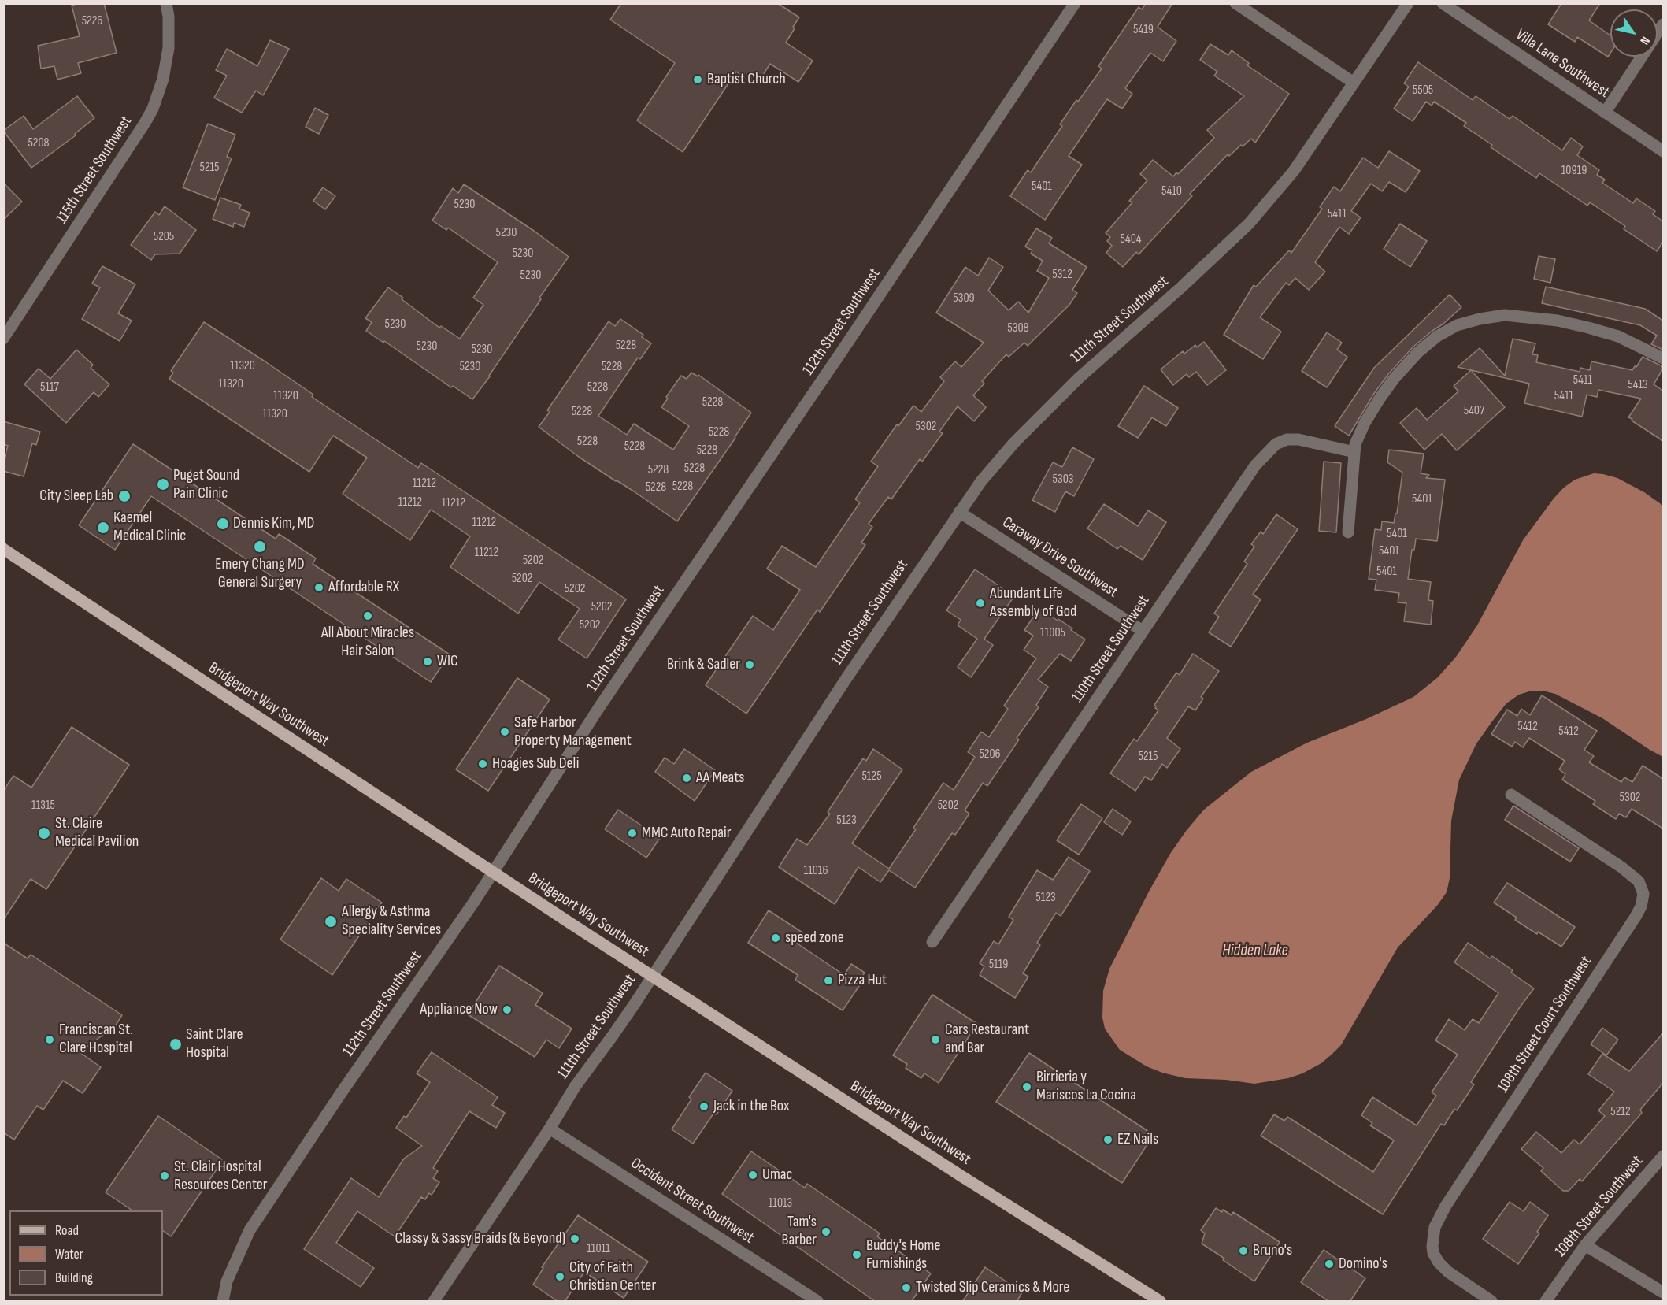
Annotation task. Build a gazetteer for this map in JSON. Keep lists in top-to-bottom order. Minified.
{"streets":{"main road":["Bridgeport Way Southwest"],"street":["Villa Lane Southwest","115th Street Southwest","111th Street Southwest","112th Street Southwest","Caraway Drive Southwest","110th Street Southwest","108th Street Court Southwest","Occident Street Southwest","108th Street Southwest"]},"crossings":[["111th Street Southwest","Caraway Drive Southwest"],["111th Street Southwest","Bridgeport Way Southwest"],["111th Street Southwest","Occident Street Southwest"],["112th Street Southwest","Bridgeport Way Southwest"],["Caraway Drive Southwest","110th Street Southwest"]],"water":["Hidden Lake"],"places":["Baptist Church","Puget Sound Pain Clinic","City Sleep Lab","Dennis Kim, MD","Kaemel Medical Clinic","Emery Chang MD General Surgery","Affordable RX","Abundant Life Assembly of God","All About Miracles Hair Salon","WIC","Brink & Sadler","Safe Harbor Property Management","Hoagies Sub Deli","AA Meats","St. Claire Medical Pavilion","MMC Auto Repair","Allergy & Asthma Speciality Services","speed zone","Pizza Hut","Appliance Now","Franciscan St. Clare Hospital","Cars Restaurant and Bar","Saint Clare Hospital","Birrieria y Mariscos La Cocina","Jack in the Box","EZ Nails","Umac","St. Clair Hospital Resources Center","Tam's Barber","Classy & Sassy Braids (& Beyond)","Bruno's","Buddy's Home Furnishings","Domino's","City of Faith Christian Center","Twisted Slip Ceramics & More"],"house_numbers":["5226","5419","5505","5208","5215","10919","5401","5410","5230","5411","5230","5205","5404","5230","5312","5230","5309","5230","5308","5228","5230","5230","11320","5230","5228","5411","11320","5413","5117","5228","11320","5411","5228","5407","5228","11320","5302","5228","5228","5228","5228","5228","5228","5303","11212","5228","5228","5401","11212","11212","11212","5401","5401","11212","5202","5401","5202","5202","5202","5202","11005","5412","5412","5206","5215","5125","5302","11315","5202","5123","11016","5123","5119","5212","11013","11011"],"legend":["Road","Water","Building"],"north":"bottom right"}
